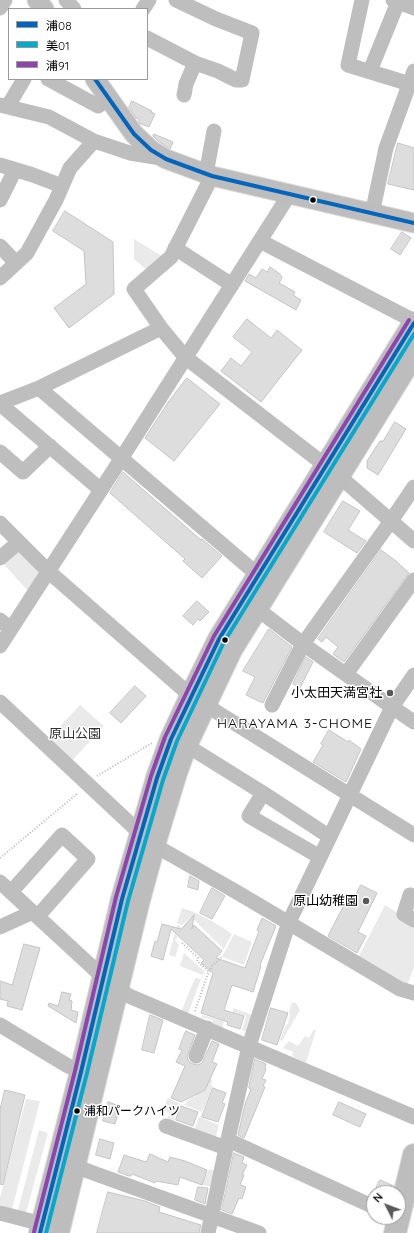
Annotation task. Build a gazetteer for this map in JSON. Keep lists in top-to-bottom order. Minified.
{"districts":["HARAYAMA 3-CHOME"],"parks":["原山公園"],"places":["小太田天満宮社","原山幼稚園","浦和パークハイツ"],"lines":["transit line 浦08","transit line 浦91","transit line 美01"],"legend":["浦08","美01","浦91"],"north":"top left"}
